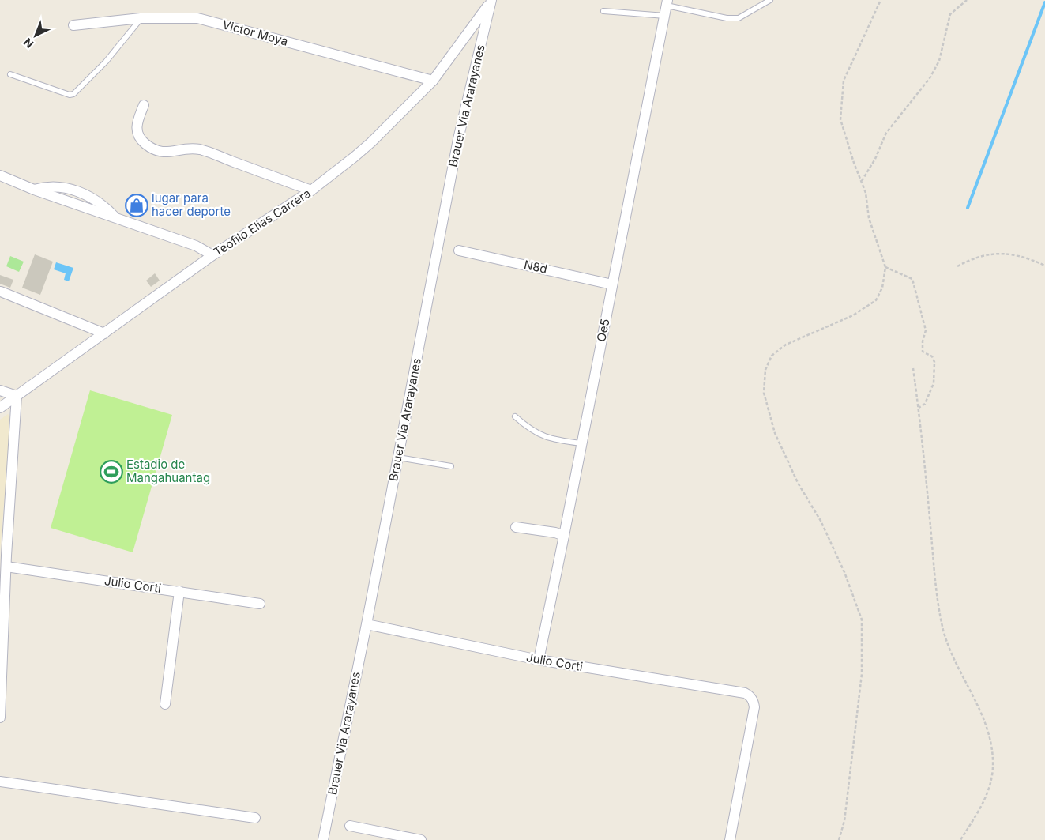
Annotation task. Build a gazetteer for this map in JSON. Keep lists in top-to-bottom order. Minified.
{"streets":{"street":["Victor Moya","Brauer Via Ararayanes","Teofilo Elias Carrera","N8d","Oe5","Julio Corti"]},"crossings":[["Victor Moya","Teofilo Elias Carrera"],["Brauer Via Ararayanes","Teofilo Elias Carrera"],["Brauer Via Ararayanes","Julio Corti"],["N8d","Oe5"],["Oe5","Julio Corti"]],"places":{"shop":["lugar para hacer deporte"],"sports":["Estadio de Mangahuantag"]},"north":"bottom left"}
